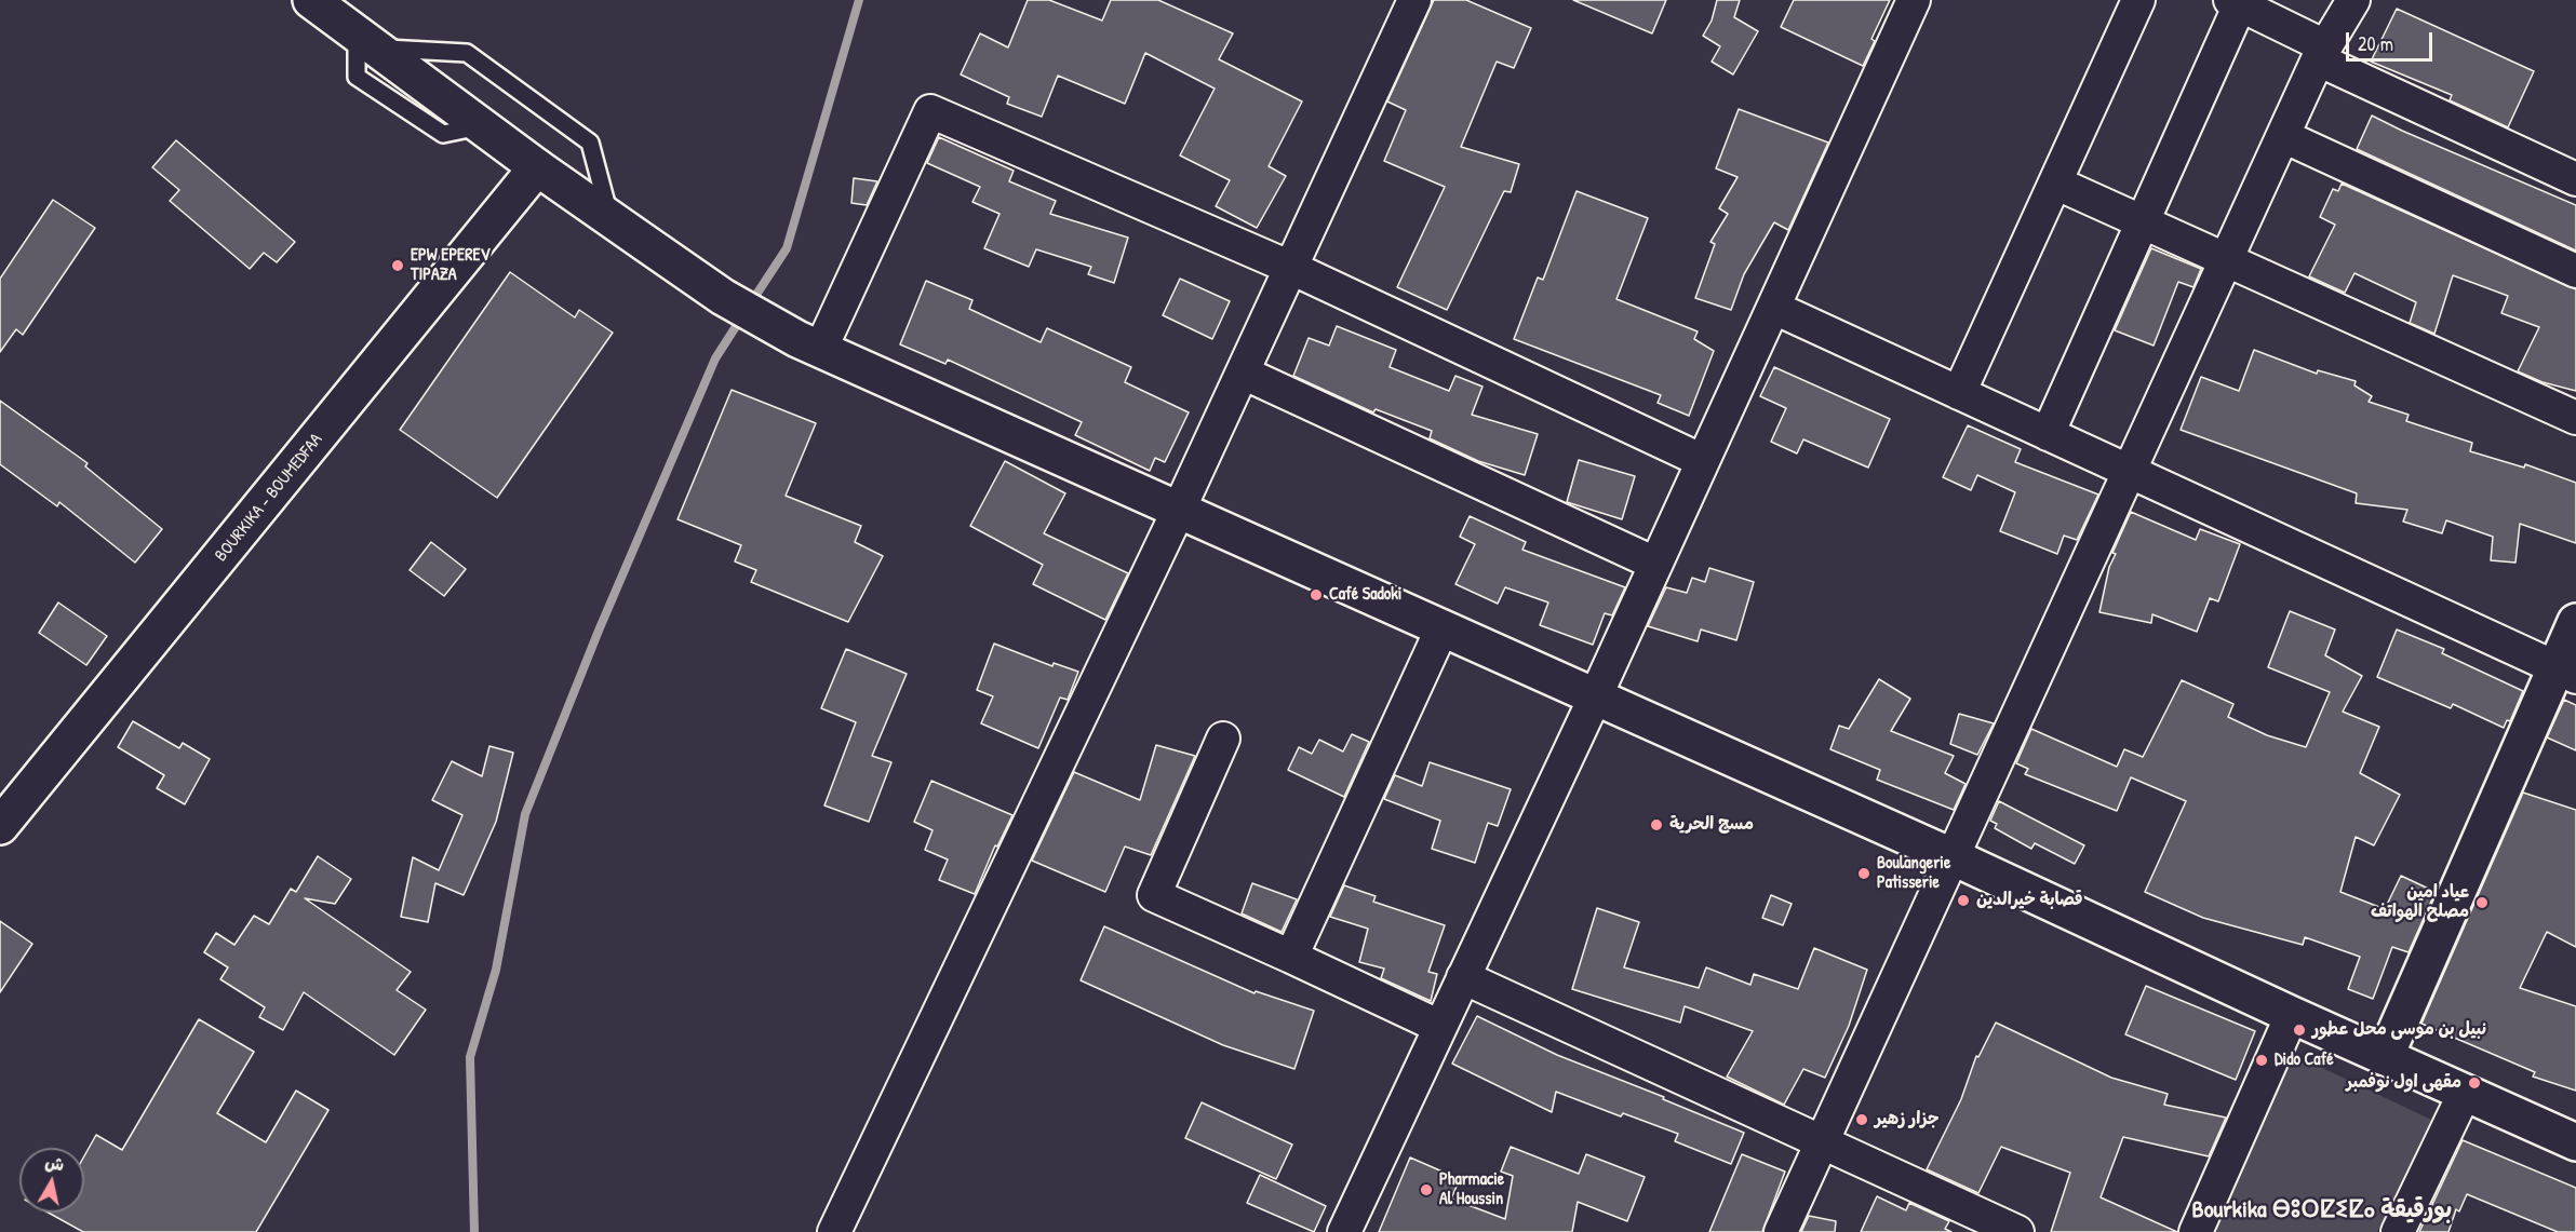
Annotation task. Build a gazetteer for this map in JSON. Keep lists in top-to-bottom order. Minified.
{"streets":{"main road":["BOURKIKA - BOUMEDFAA"]},"districts":["Bourkika ⴱⵓⵔⵇⵉⵇⴰ بورقيقة"],"places":["EPW EPEREV TIPAZA","Café Sadoki","مسج الحرية","Boulangerie Patisserie","قصابة خيرالدين","عياد امين مصلح الهواتف","نبيل بن موسى محل عطور","Dido Café","مقهى اول نوفمبر","جزار زهير","Pharmacie Al Houssin"],"scale_bar":"20 m","north":"top"}
